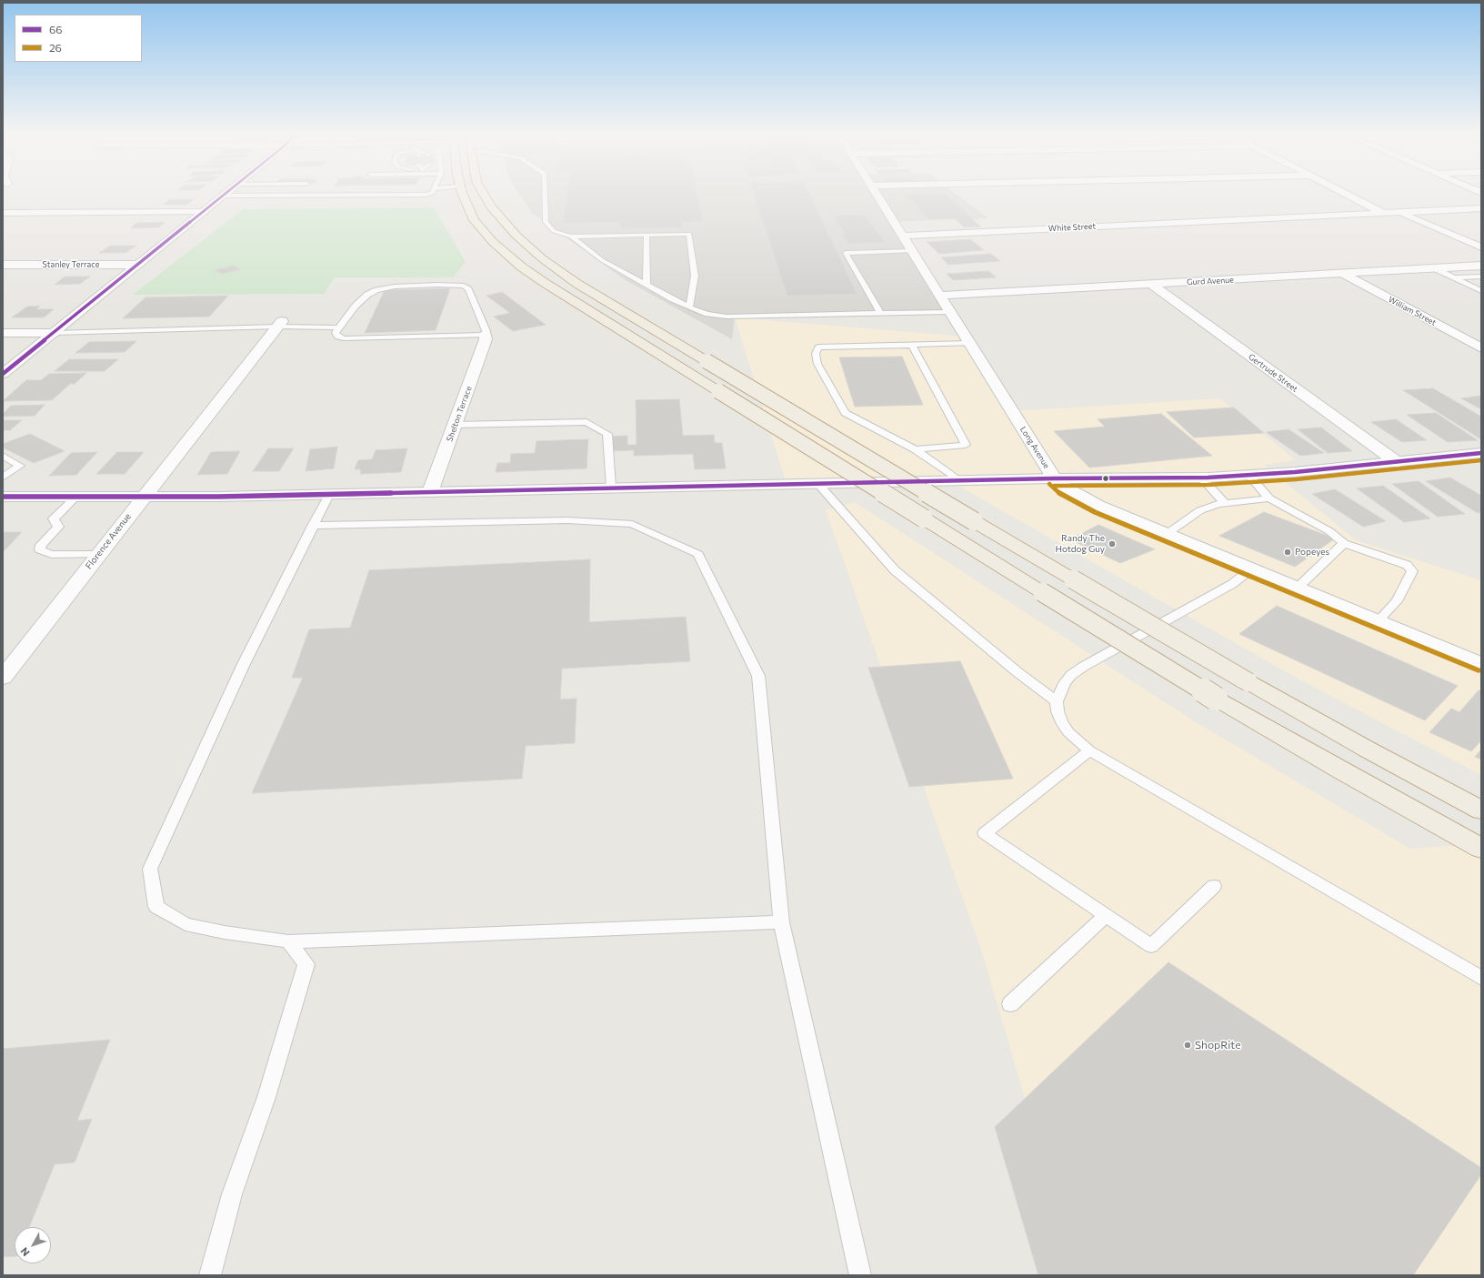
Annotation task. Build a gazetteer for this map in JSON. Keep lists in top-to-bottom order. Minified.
{"streets":{"street":["White Street","Stanley Terrace","Gurd Avenue","William Street","Gertrude Street","Shelton Terrace","Long Avenue","Florence Avenue"]},"crossings":[["White Street","Long Avenue"],["Gurd Avenue","William Street"],["Gurd Avenue","Gertrude Street"],["Gurd Avenue","Long Avenue"]],"places":["Randy The Hotdog Guy","Popeyes","ShopRite"],"lines":["transit line 66","transit line 26"],"legend":["66","26"],"north":"bottom left"}
